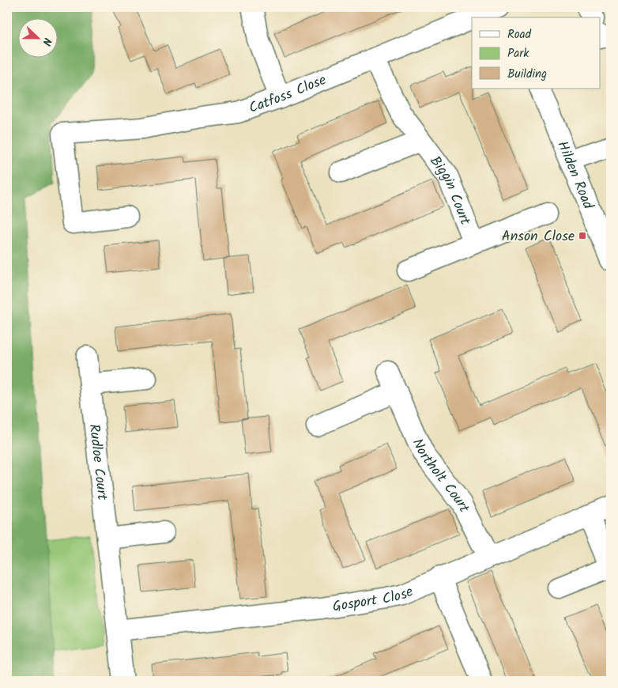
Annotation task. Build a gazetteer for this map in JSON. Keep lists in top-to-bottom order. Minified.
{"streets":{"street":["Catfoss Close","Hilden Road","Biggin Court","Rudloe Court","Northolt Court","Gosport Close"]},"crossings":[["Catfoss Close","Biggin Court"],["Rudloe Court","Gosport Close"],["Northolt Court","Gosport Close"]],"places":{"transit":["Anson Close"]},"legend":["Road","Park","Building"],"north":"right"}
